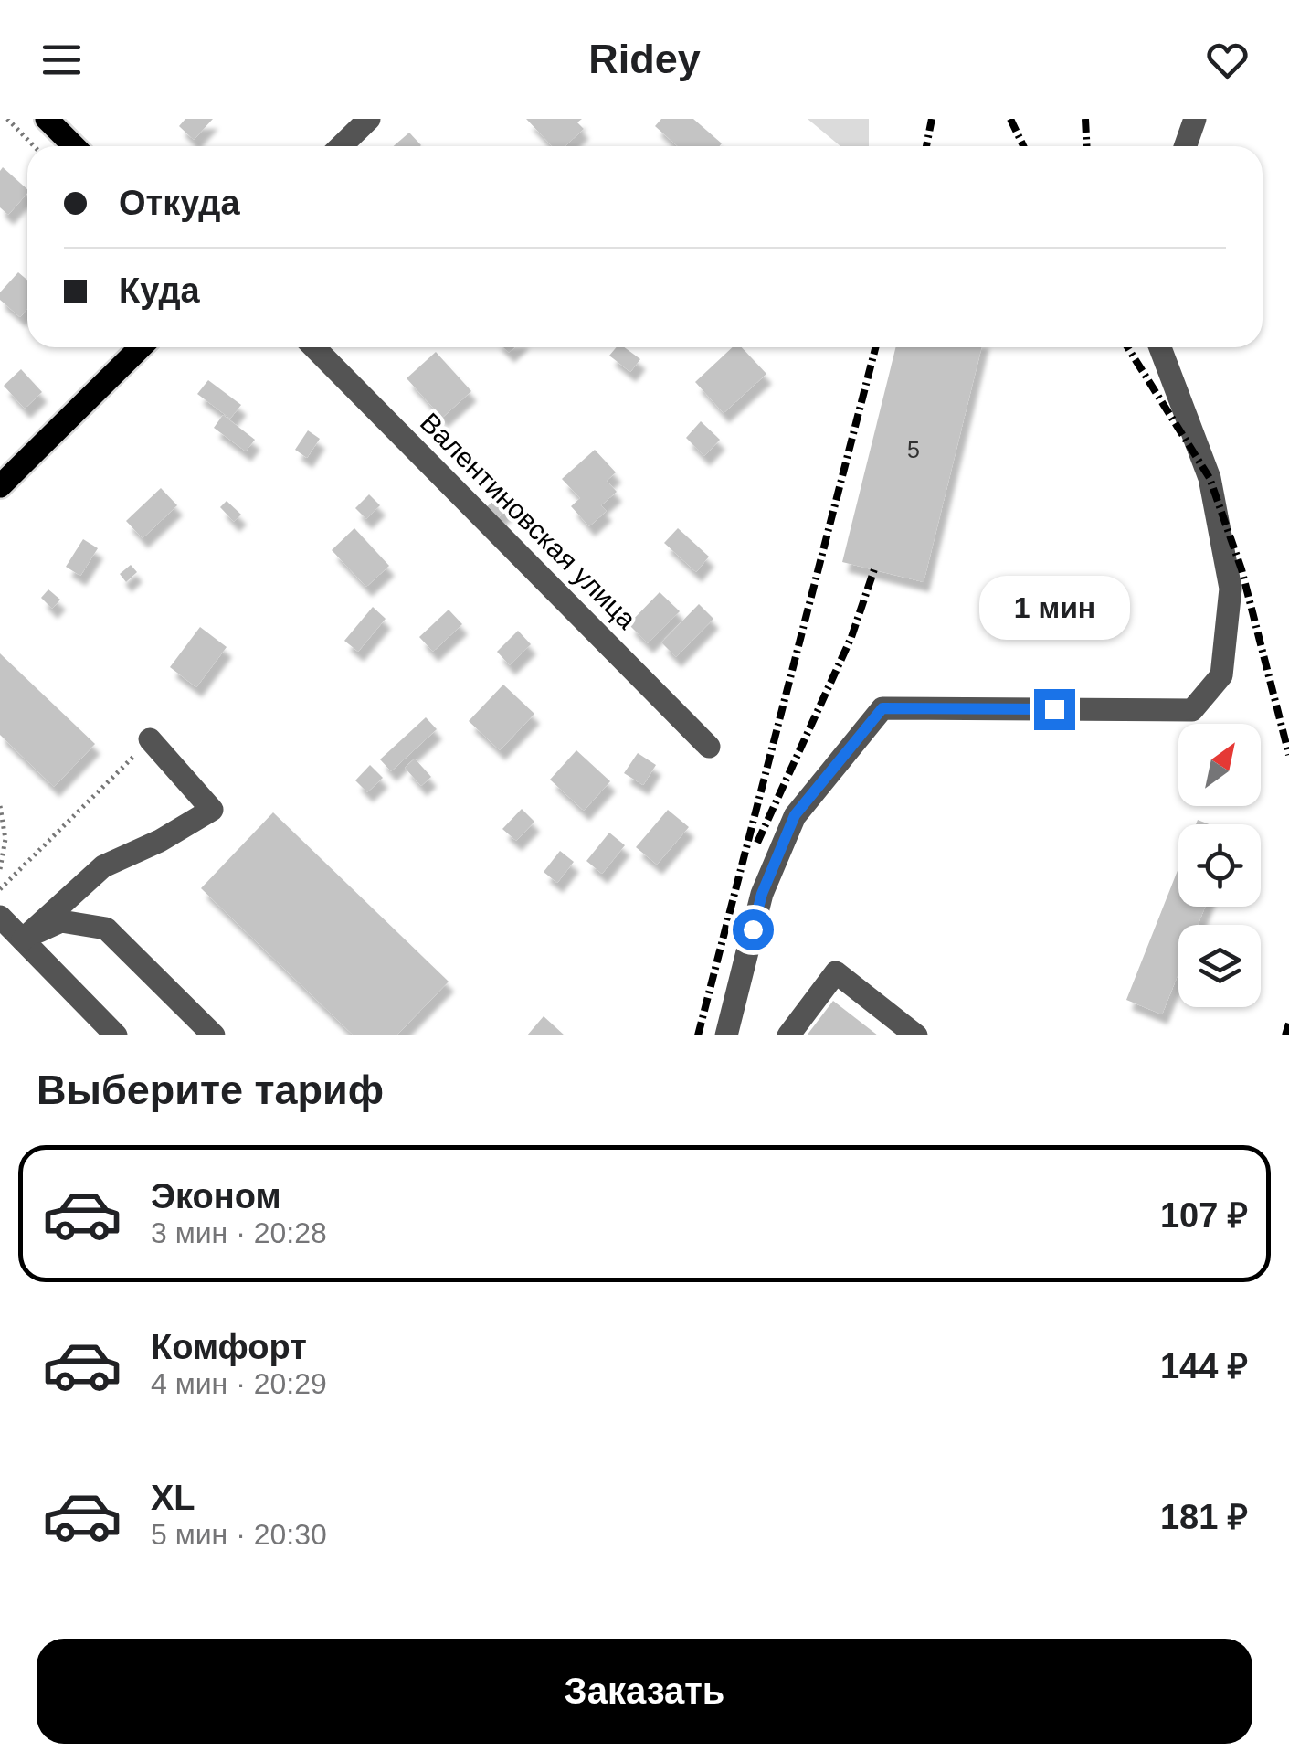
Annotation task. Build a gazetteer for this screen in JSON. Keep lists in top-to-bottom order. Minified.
{"streets":{"street":["Валентиновская улица"]},"house_numbers":["5"],"north":"top right","page":{"header":"Ridey","banner":["Откуда","Куда"],"bubble":"1 мин","heading":"Выберите тариф","list":[{"name":"Эконом","note":"3 мин · 20:28","value":"107 ₽"},{"name":"Комфорт","note":"4 мин · 20:29","value":"144 ₽"},{"name":"XL","note":"5 мин · 20:30","value":"181 ₽"}],"buttons":"Заказать"}}
